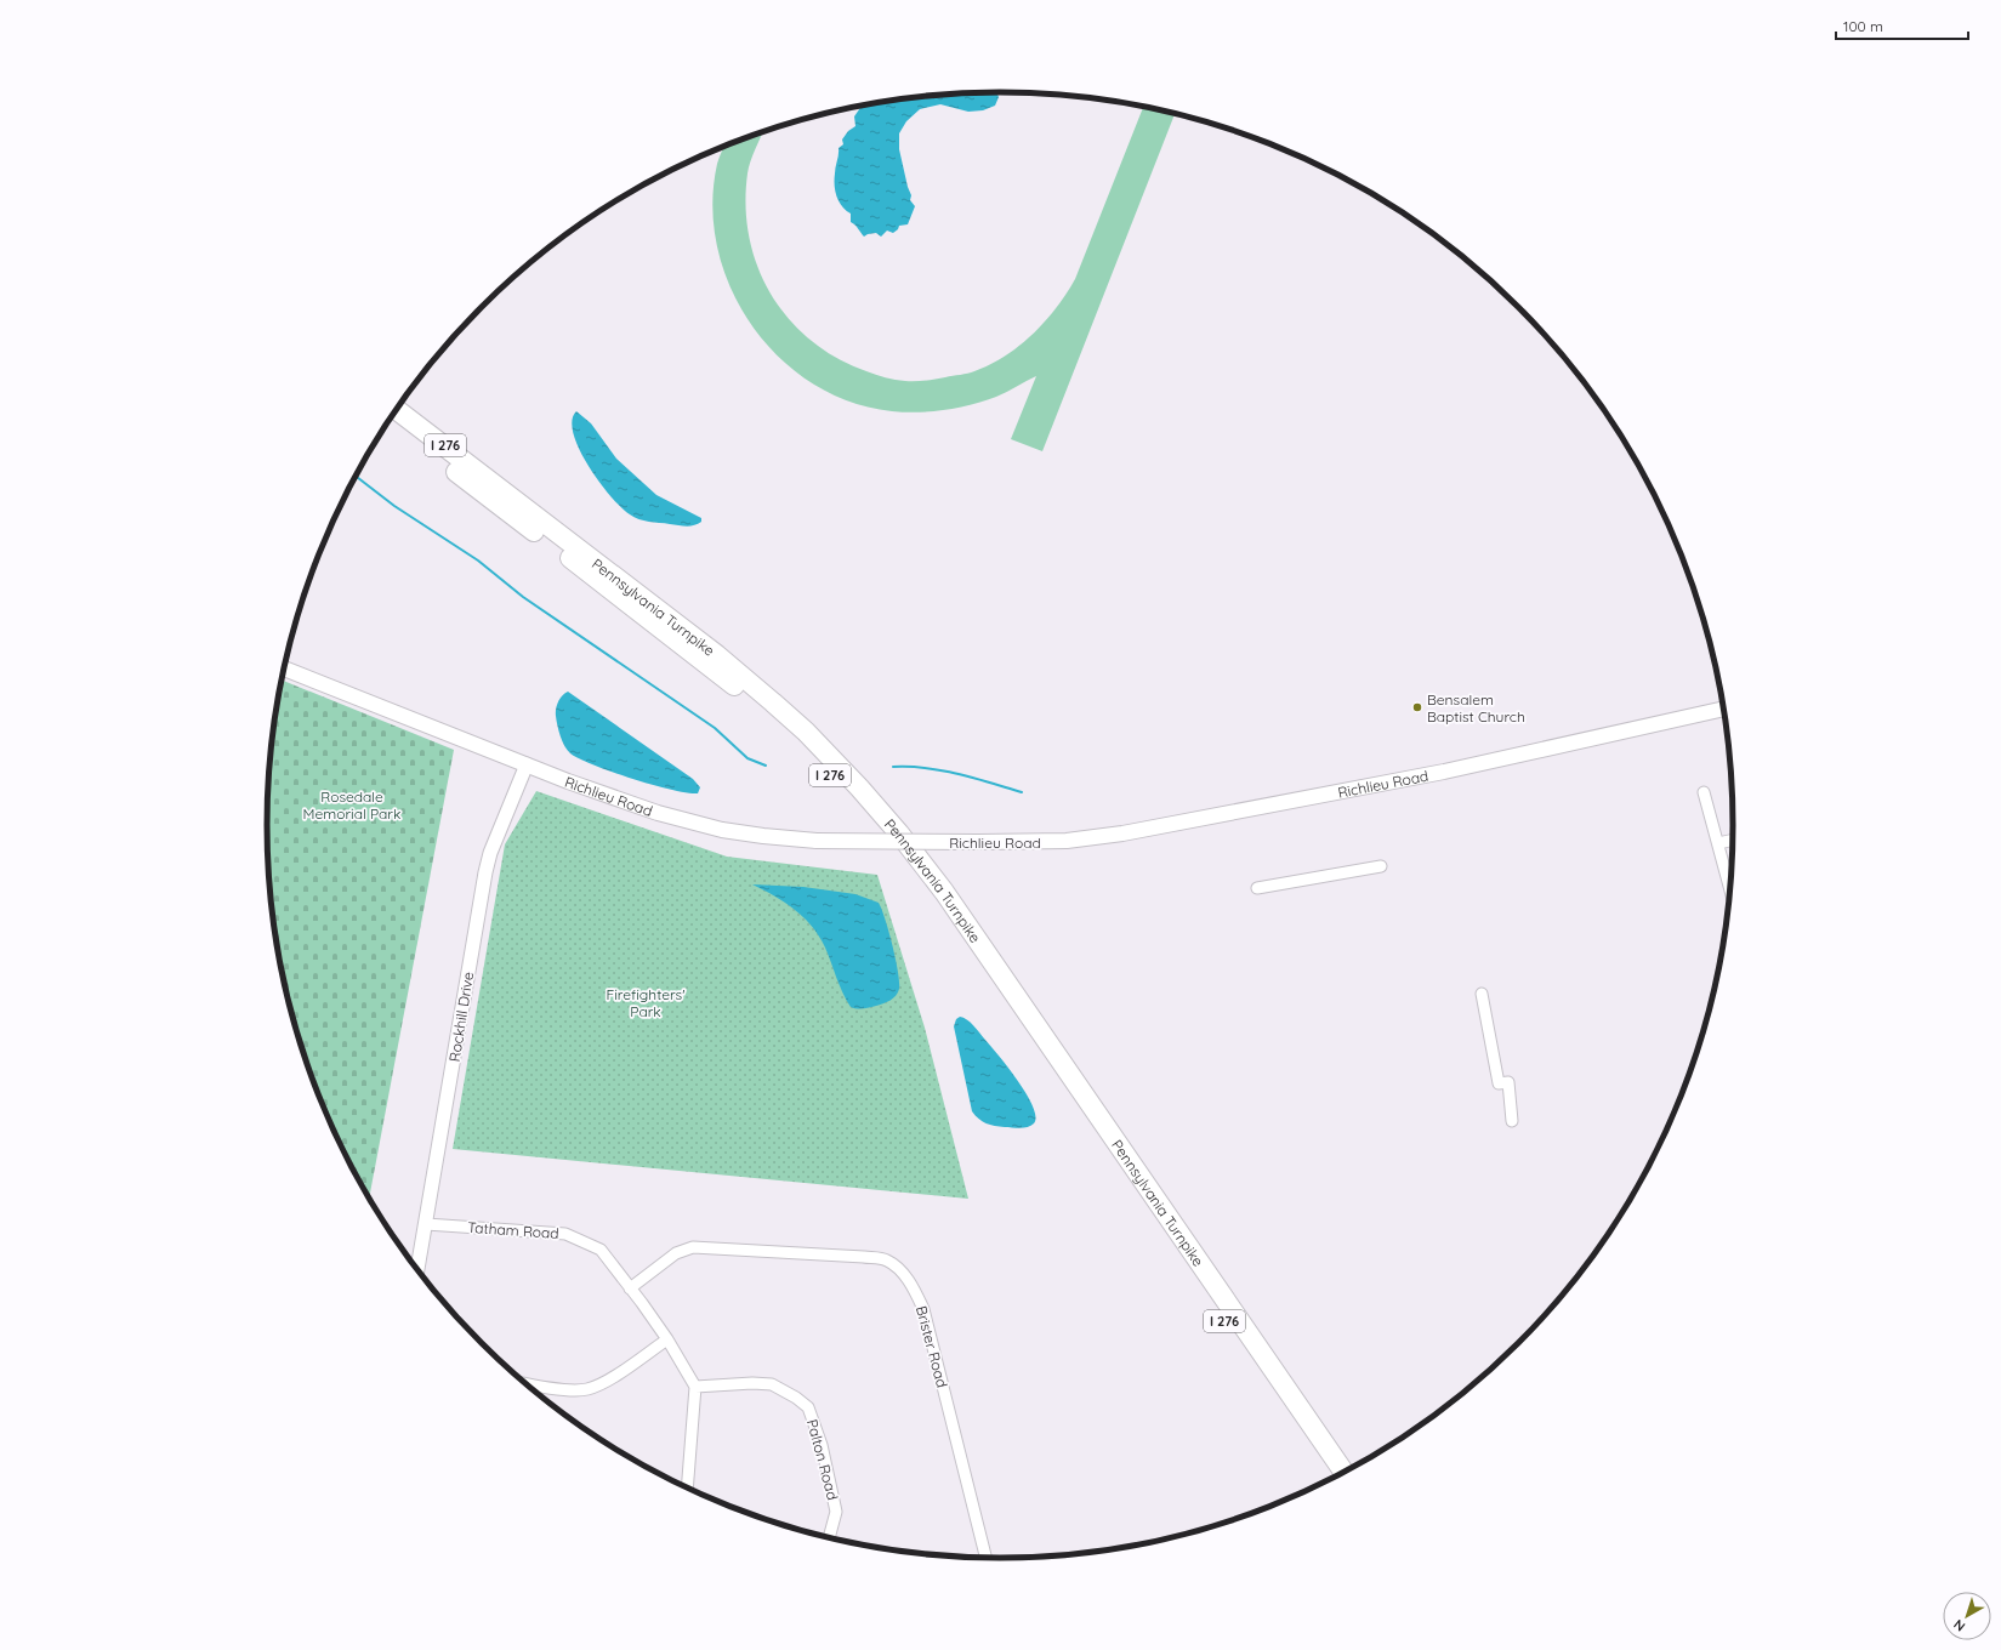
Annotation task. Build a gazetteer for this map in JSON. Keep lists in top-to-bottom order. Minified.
{"streets":{"highway":["I 276","Pennsylvania Turnpike"],"main road":["Richlieu Road"],"street":["Rockhill Drive","Tatham Road","Brister Road","Palton Road"]},"crossings":[["Richlieu Road","Rockhill Drive"],["Rockhill Drive","Tatham Road"],["Tatham Road","Brister Road"],["Tatham Road","Palton Road"]],"parks":["Rosedale Memorial Park","Firefighters' Park"],"places":["Bensalem Baptist Church"],"scale_bar":"100 m","north":"bottom left"}
